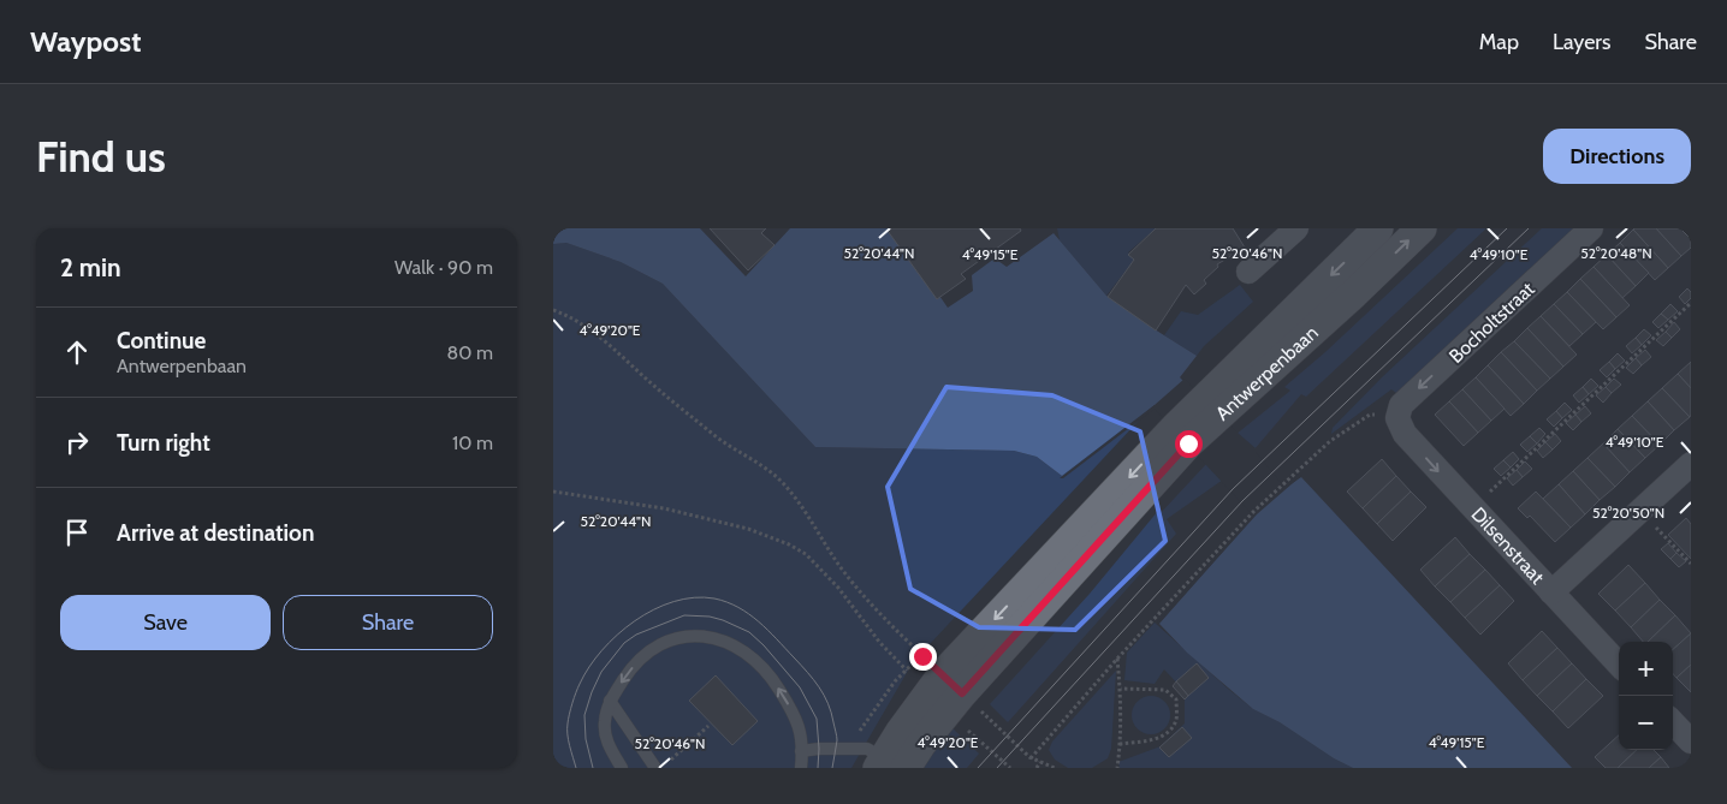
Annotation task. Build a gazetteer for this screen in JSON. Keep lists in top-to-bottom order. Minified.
{"streets":{"street":["Bocholtstraat","Antwerpenbaan","Dilsenstraat"]},"crossings":[["Bocholtstraat","Dilsenstraat"]],"one_way":["Bocholtstraat","Dilsenstraat"],"page":{"header":"Waypost","nav":["Map","Layers","Share"],"buttons":["Directions",["Save","Share"]],"title":"Find us","heading":["2 min","Walk · 90 m"],"list":[["Continue","Antwerpenbaan","80 m"],["Turn right","10 m"],"Arrive at destination"],"map_buttons":["+","−"]},"coordinates":["52°20'44\"N","52°20'46\"N","52°20'48\"N","4°49'15\"E","4°49'10\"E","4°49'20\"E","52°20'50\"N"]}
